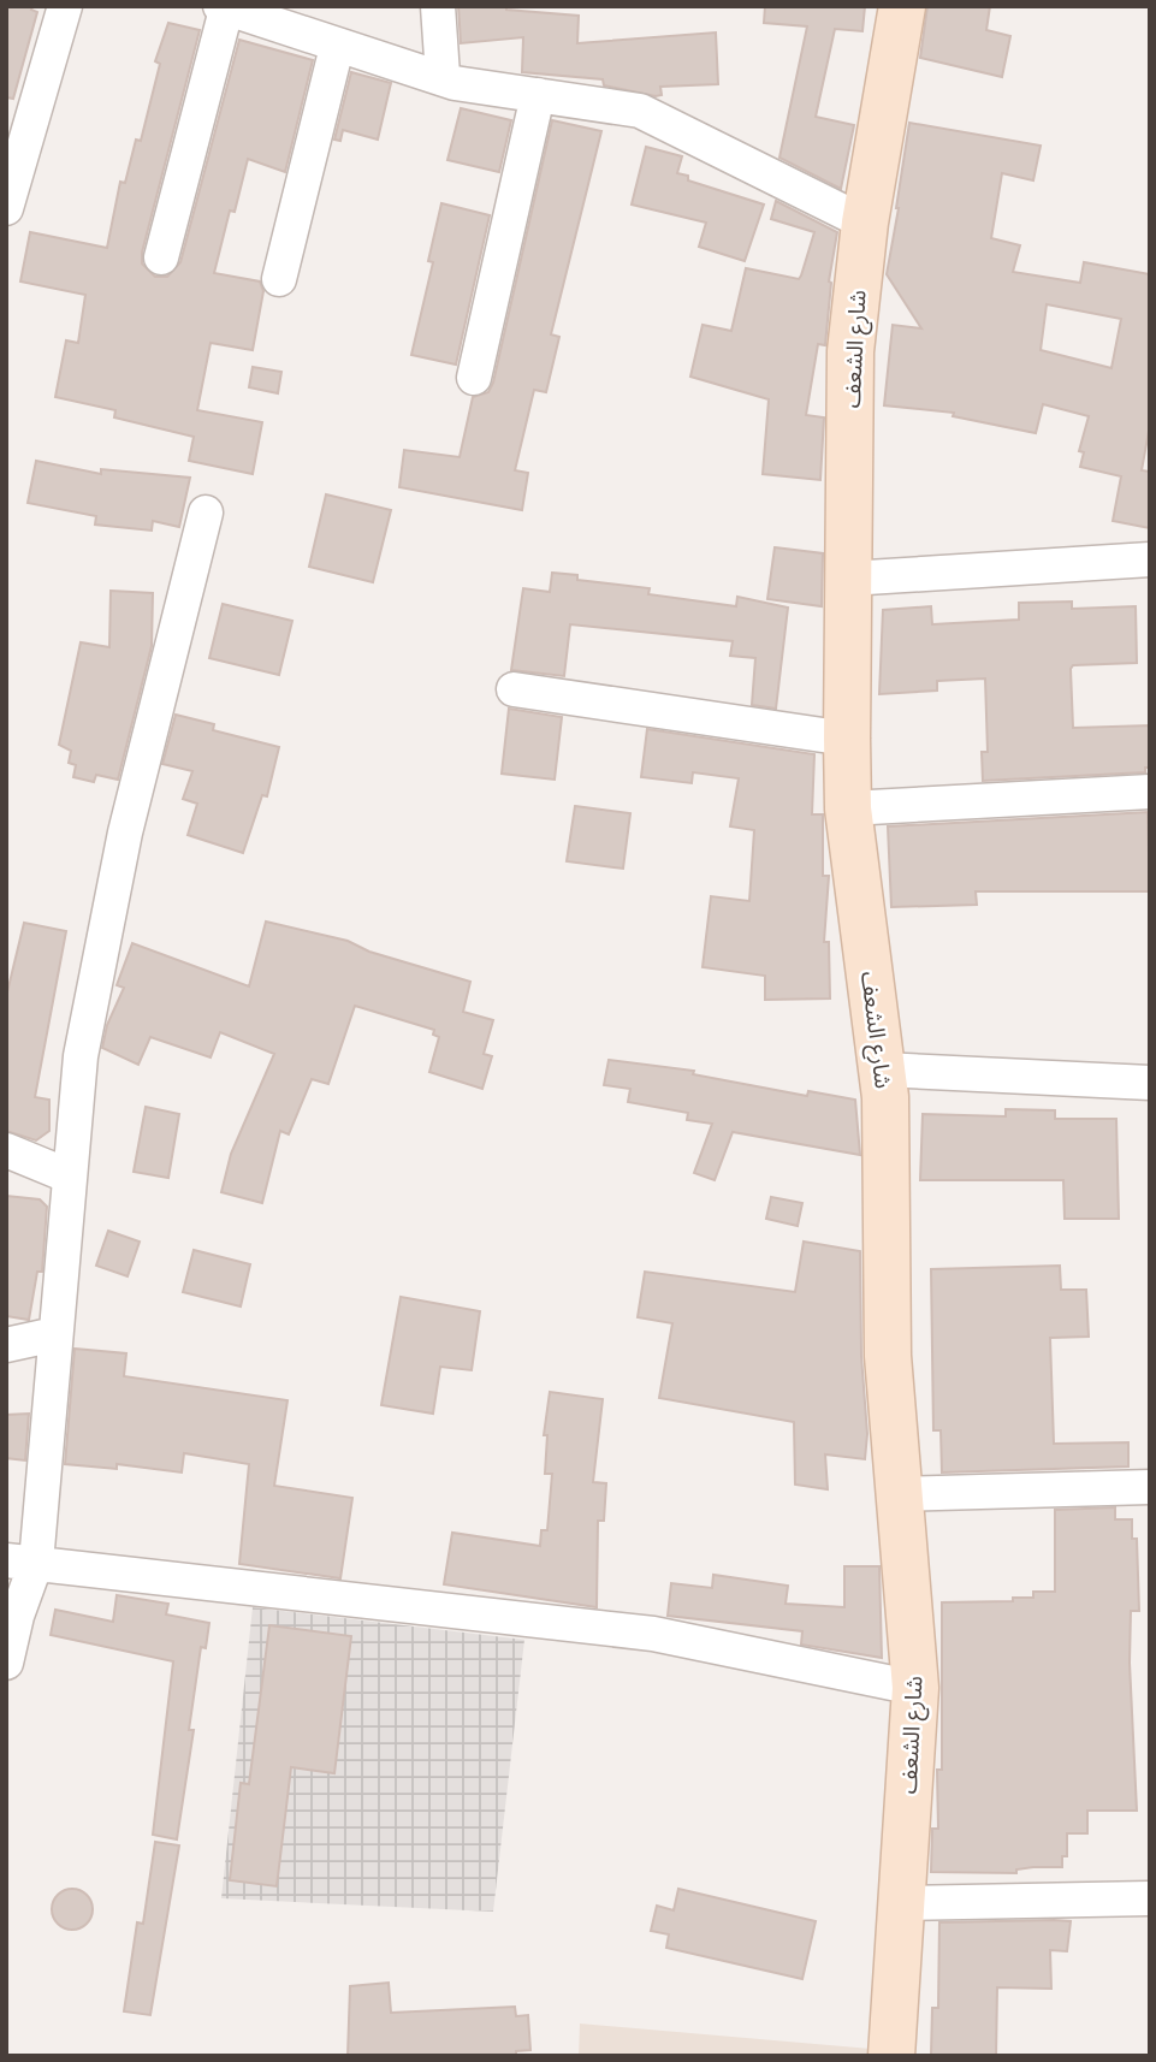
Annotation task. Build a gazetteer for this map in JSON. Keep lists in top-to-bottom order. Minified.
{"streets":{"street":["شارع الشعف"]}}
